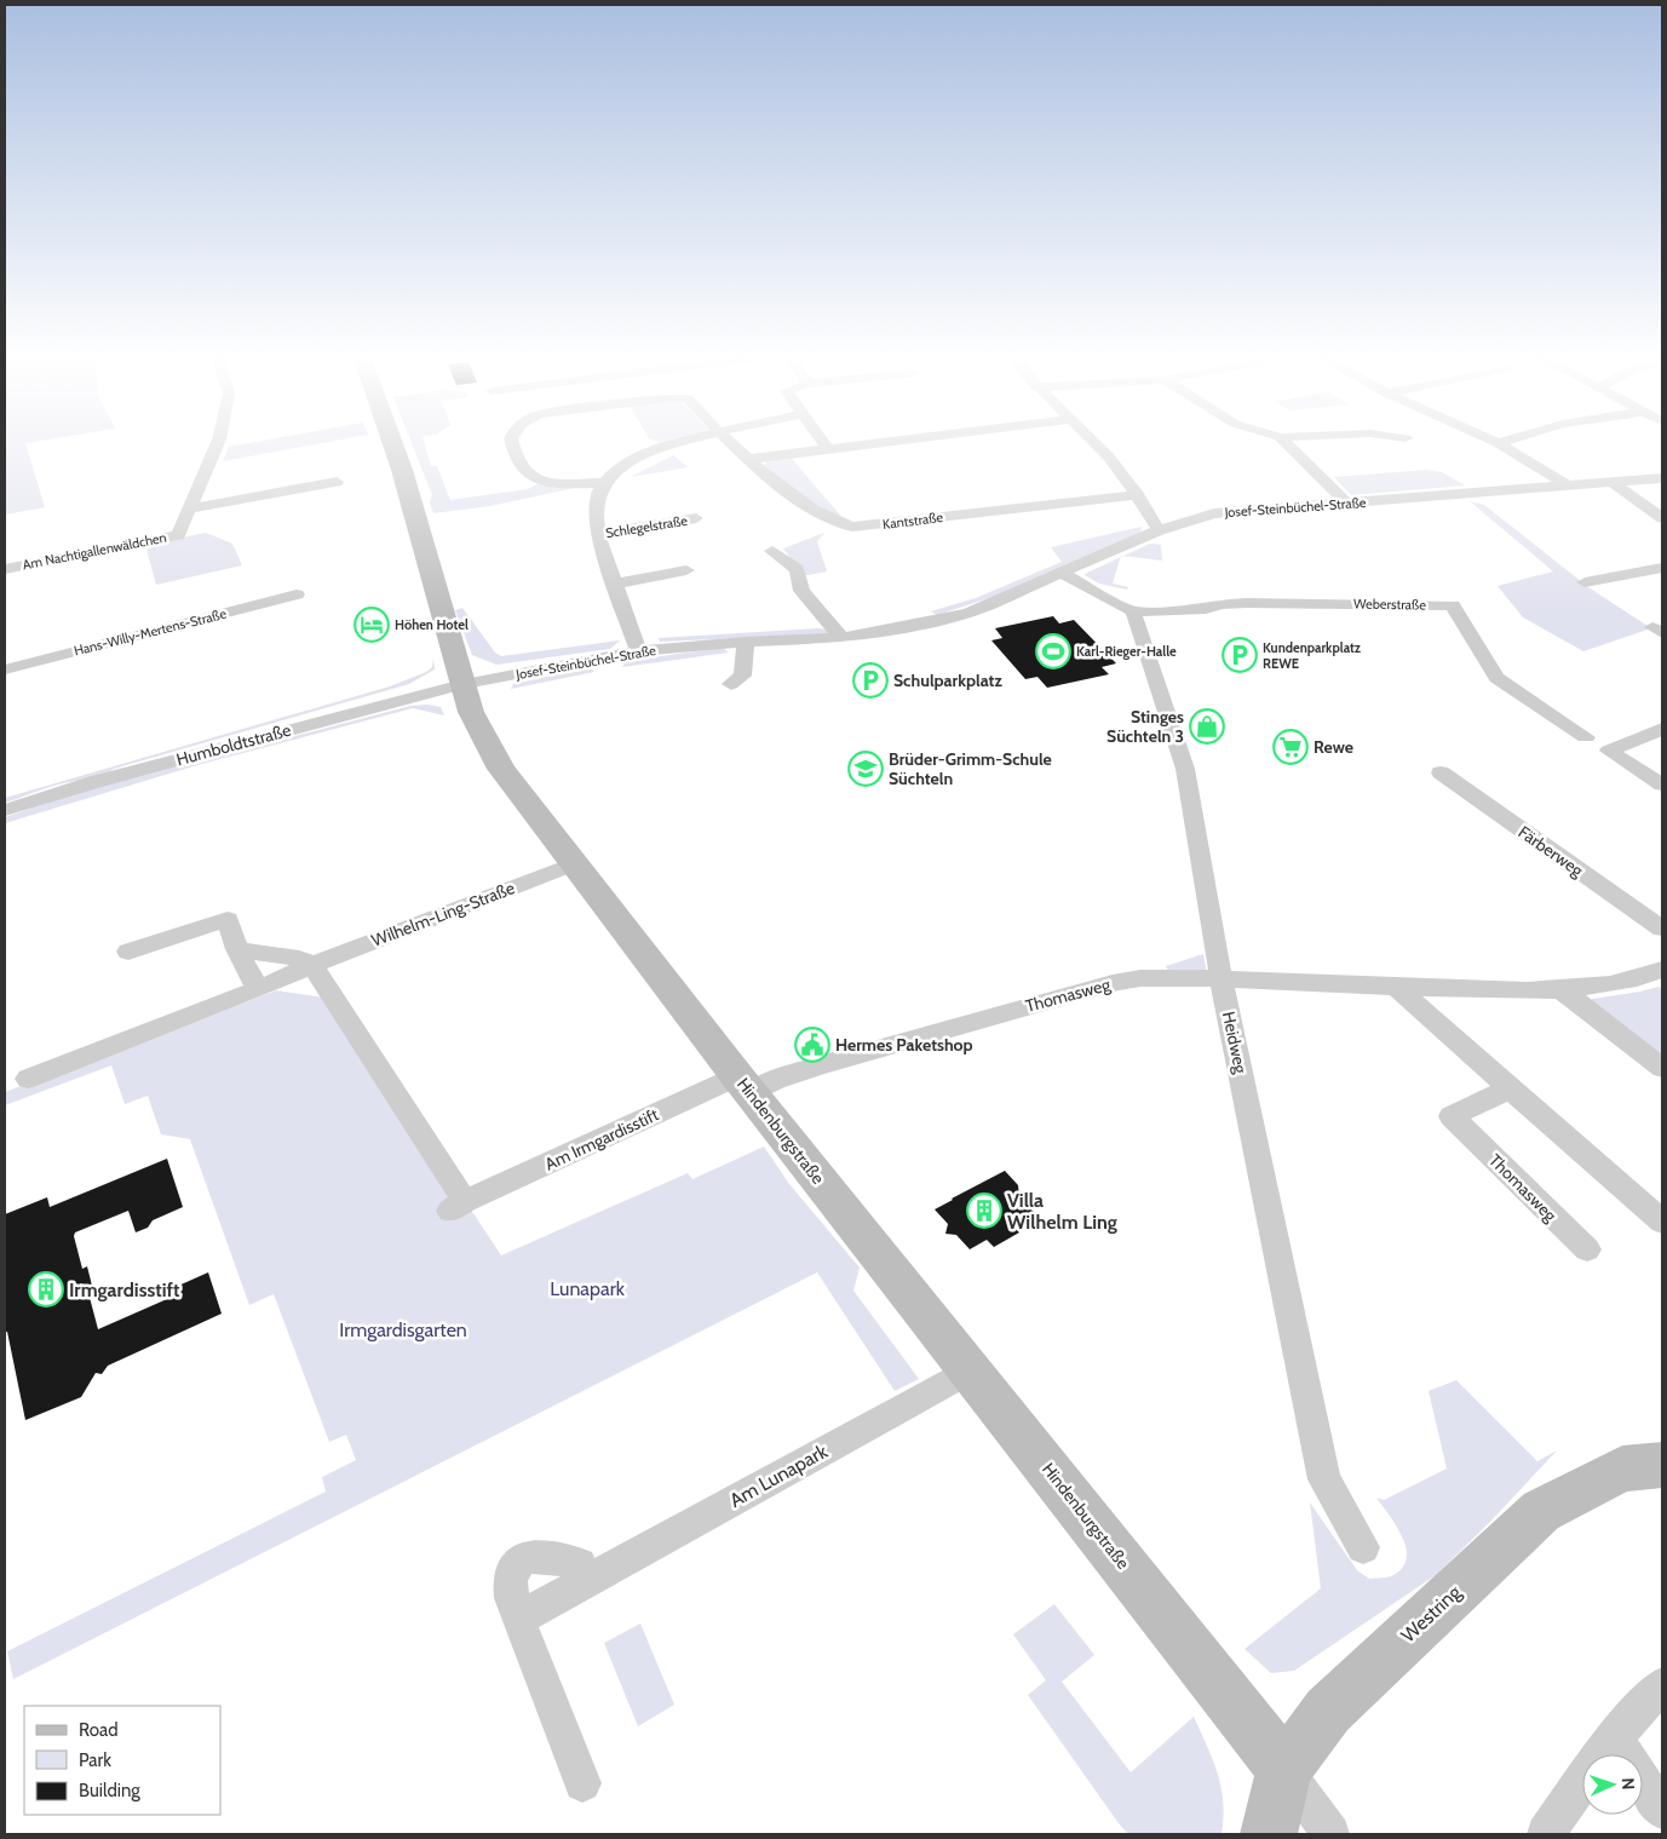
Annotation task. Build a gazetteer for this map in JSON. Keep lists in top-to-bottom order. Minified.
{"streets":{"main road":["Hindenburgstraße","Westring"],"street":["Josef-Steinbüchel-Straße","Kantstraße","Schlegelstraße","Am Nachtigallenwäldchen","Weberstraße","Hans-Willy-Mertens-Straße","Humboldtstraße","Färberweg","Wilhelm-Ling-Straße","Thomasweg","Heidweg","Am Irmgardisstift","Am Lunapark"]},"crossings":[["Josef-Steinbüchel-Straße","Schlegelstraße"],["Josef-Steinbüchel-Straße","Humboldtstraße"],["Josef-Steinbüchel-Straße","Hindenburgstraße"],["Weberstraße","Heidweg"],["Humboldtstraße","Hindenburgstraße"],["Wilhelm-Ling-Straße","Hindenburgstraße"],["Wilhelm-Ling-Straße","Am Irmgardisstift"],["Thomasweg","Heidweg"],["Thomasweg","Hindenburgstraße"],["Thomasweg","Am Irmgardisstift"],["Hindenburgstraße","Am Irmgardisstift"],["Hindenburgstraße","Am Lunapark"],["Hindenburgstraße","Westring"]],"parks":["Lunapark","Irmgardisgarten"],"places":{"hotel":["Höhen Hotel"],"sports":["Karl-Rieger-Halle"],"parking":["Kundenparkplatz REWE","Schulparkplatz"],"shop":["Stinges Süchteln 3"],"supermarket":["Rewe"],"school or university":["Brüder-Grimm-Schule Süchteln"],"public building":["Hermes Paketshop"],"building":["Villa Wilhelm Ling","Irmgardisstift"]},"legend":["Road","Park","Building"],"north":"right"}
